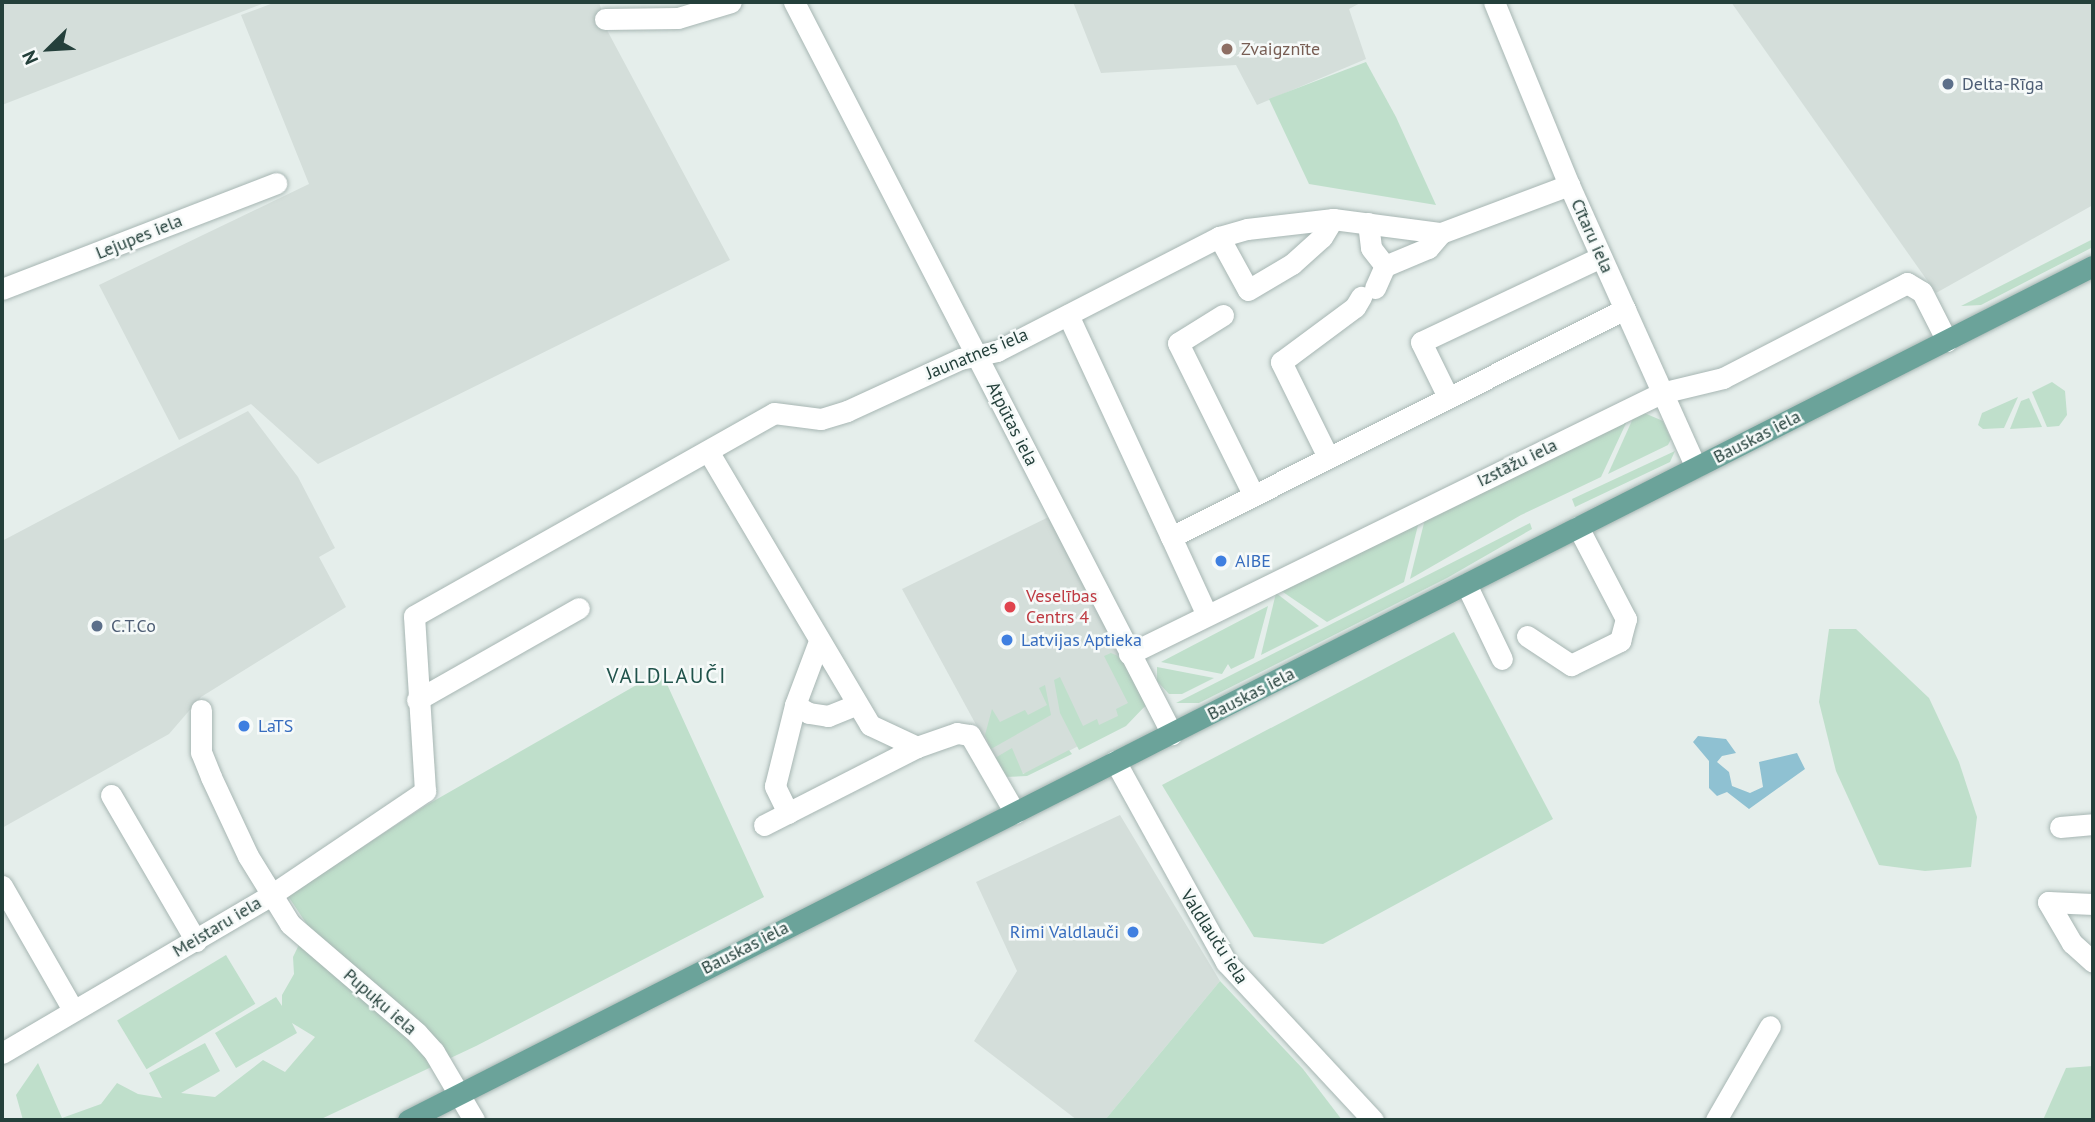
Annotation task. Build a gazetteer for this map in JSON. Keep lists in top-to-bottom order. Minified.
{"streets":{"main road":["Bauskas iela"],"street":["Cītaru iela","Lejupes iela","Jaunatnes iela","Atpūtas iela","Izstāžu iela","Meistaru iela","Valdlauču iela","Pupuķu iela"]},"crossings":[["Cītaru iela","Jaunatnes iela"],["Cītaru iela","Bauskas iela"],["Cītaru iela","Izstāžu iela"],["Jaunatnes iela","Atpūtas iela"],["Jaunatnes iela","Meistaru iela"],["Atpūtas iela","Bauskas iela"],["Atpūtas iela","Izstāžu iela"],["Bauskas iela","Izstāžu iela"],["Bauskas iela","Valdlauču iela"],["Bauskas iela","Pupuķu iela"],["Meistaru iela","Pupuķu iela"]],"districts":["VALDLAUČI"],"places":["Zvaigznīte","Delta-Rīga","AIBE","Veselības Centrs 4","C.T.Co","Latvijas Aptieka","LaTS","Rimi Valdlauči"],"north":"bottom left"}
